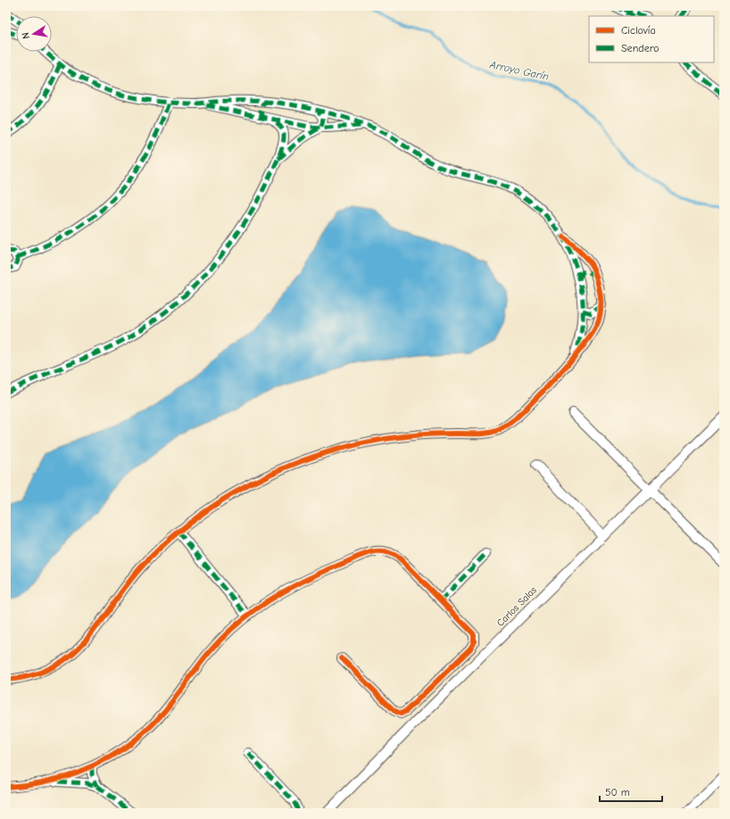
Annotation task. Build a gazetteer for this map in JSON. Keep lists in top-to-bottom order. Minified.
{"streets":{"street":["Carlos Salas"]},"water":["Arroyo Garín"],"legend":["Ciclovía","Sendero"],"scale_bar":"50 m","north":"left"}
